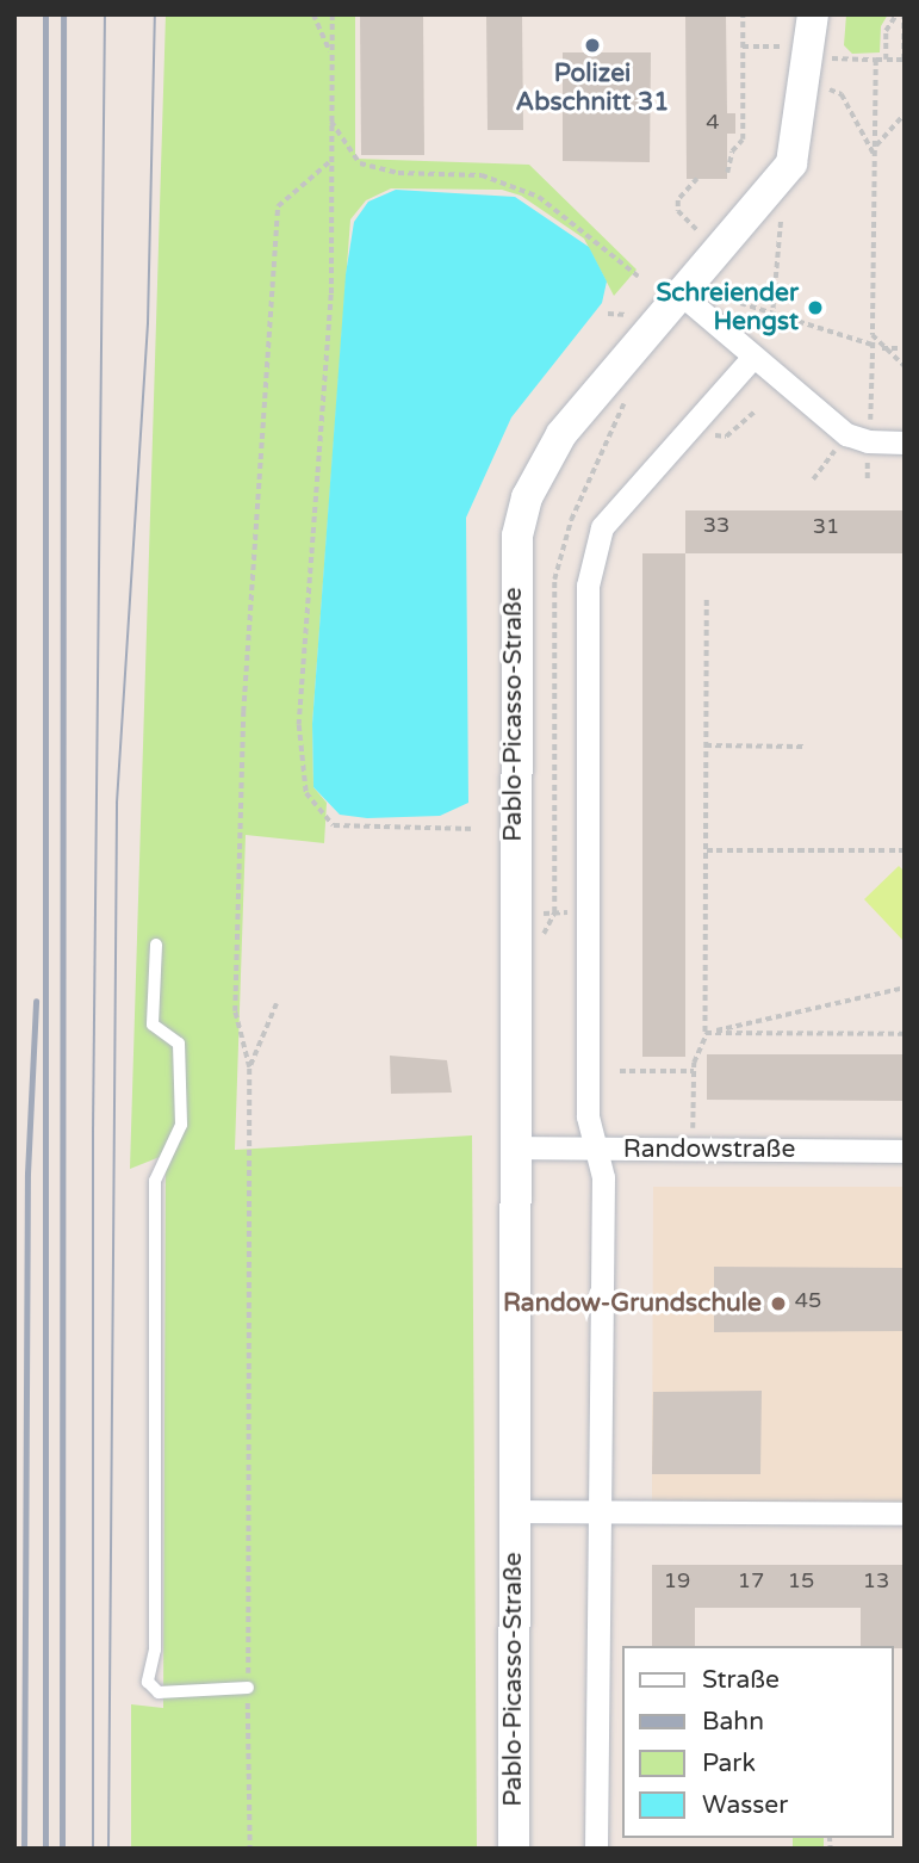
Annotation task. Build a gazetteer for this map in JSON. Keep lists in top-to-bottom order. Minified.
{"streets":{"main road":["Pablo-Picasso-Straße"],"street":["Randowstraße"]},"crossings":[["Pablo-Picasso-Straße","Randowstraße"]],"places":["Polizei Abschnitt 31","Schreiender Hengst","Randow-Grundschule"],"house_numbers":["4","33","31","45","19","17","15","13"],"legend":["Straße","Bahn","Park","Wasser"]}
